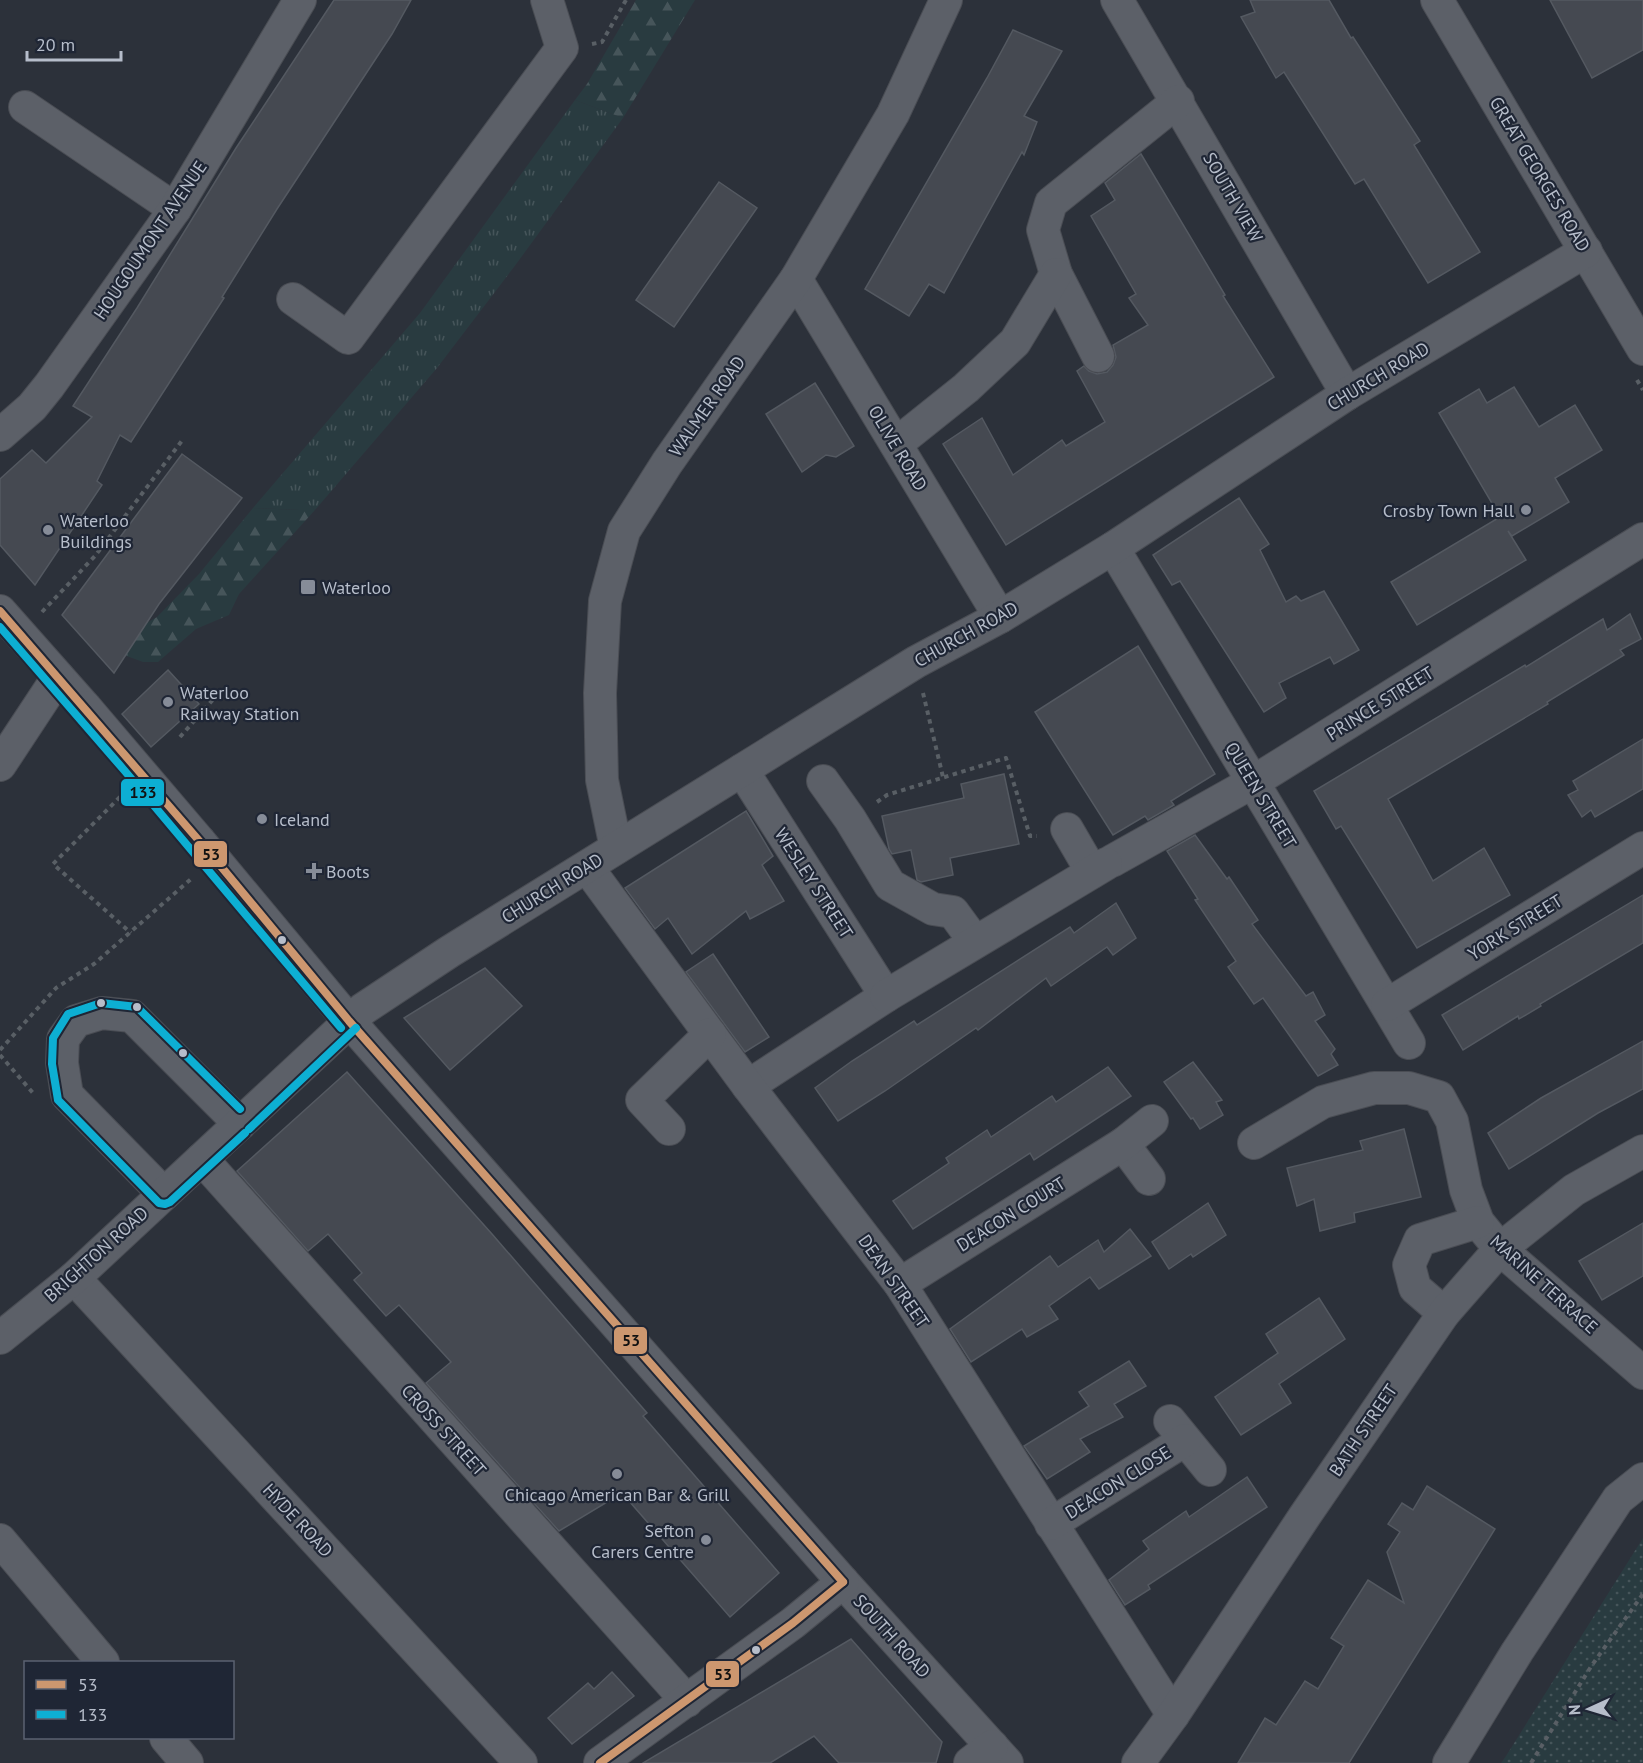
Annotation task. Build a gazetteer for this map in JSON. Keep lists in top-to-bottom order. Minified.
{"streets":{"street":["GREAT GEORGES ROAD","SOUTH VIEW","HOUGOUMONT AVENUE","CHURCH ROAD","WALMER ROAD","OLIVE ROAD","PRINCE STREET","QUEEN STREET","WESLEY STREET","YORK STREET","DEACON COURT","BRIGHTON ROAD","DEAN STREET","MARINE TERRACE","CROSS STREET","BATH STREET","DEACON CLOSE","HYDE ROAD","SOUTH ROAD"]},"crossings":[["GREAT GEORGES ROAD","CHURCH ROAD"],["SOUTH VIEW","CHURCH ROAD"],["CHURCH ROAD","WALMER ROAD"],["CHURCH ROAD","OLIVE ROAD"],["CHURCH ROAD","QUEEN STREET"],["CHURCH ROAD","WESLEY STREET"],["CHURCH ROAD","BRIGHTON ROAD"],["CHURCH ROAD","DEAN STREET"],["CHURCH ROAD","SOUTH ROAD"],["WALMER ROAD","OLIVE ROAD"],["PRINCE STREET","QUEEN STREET"],["QUEEN STREET","YORK STREET"],["DEACON COURT","DEAN STREET"],["BRIGHTON ROAD","CROSS STREET"],["BRIGHTON ROAD","HYDE ROAD"],["BRIGHTON ROAD","SOUTH ROAD"],["DEAN STREET","BATH STREET"],["DEAN STREET","DEACON CLOSE"],["MARINE TERRACE","BATH STREET"]],"places":{"other":["Crosby Town Hall","Waterloo Buildings","Waterloo Railway Station","Iceland","Chicago American Bar & Grill","Sefton Carers Centre"],"transit":["Waterloo"],"health":["Boots"]},"lines":["transit line 53","transit line 133"],"legend":["53","133"],"scale_bar":"20 m","north":"left"}
